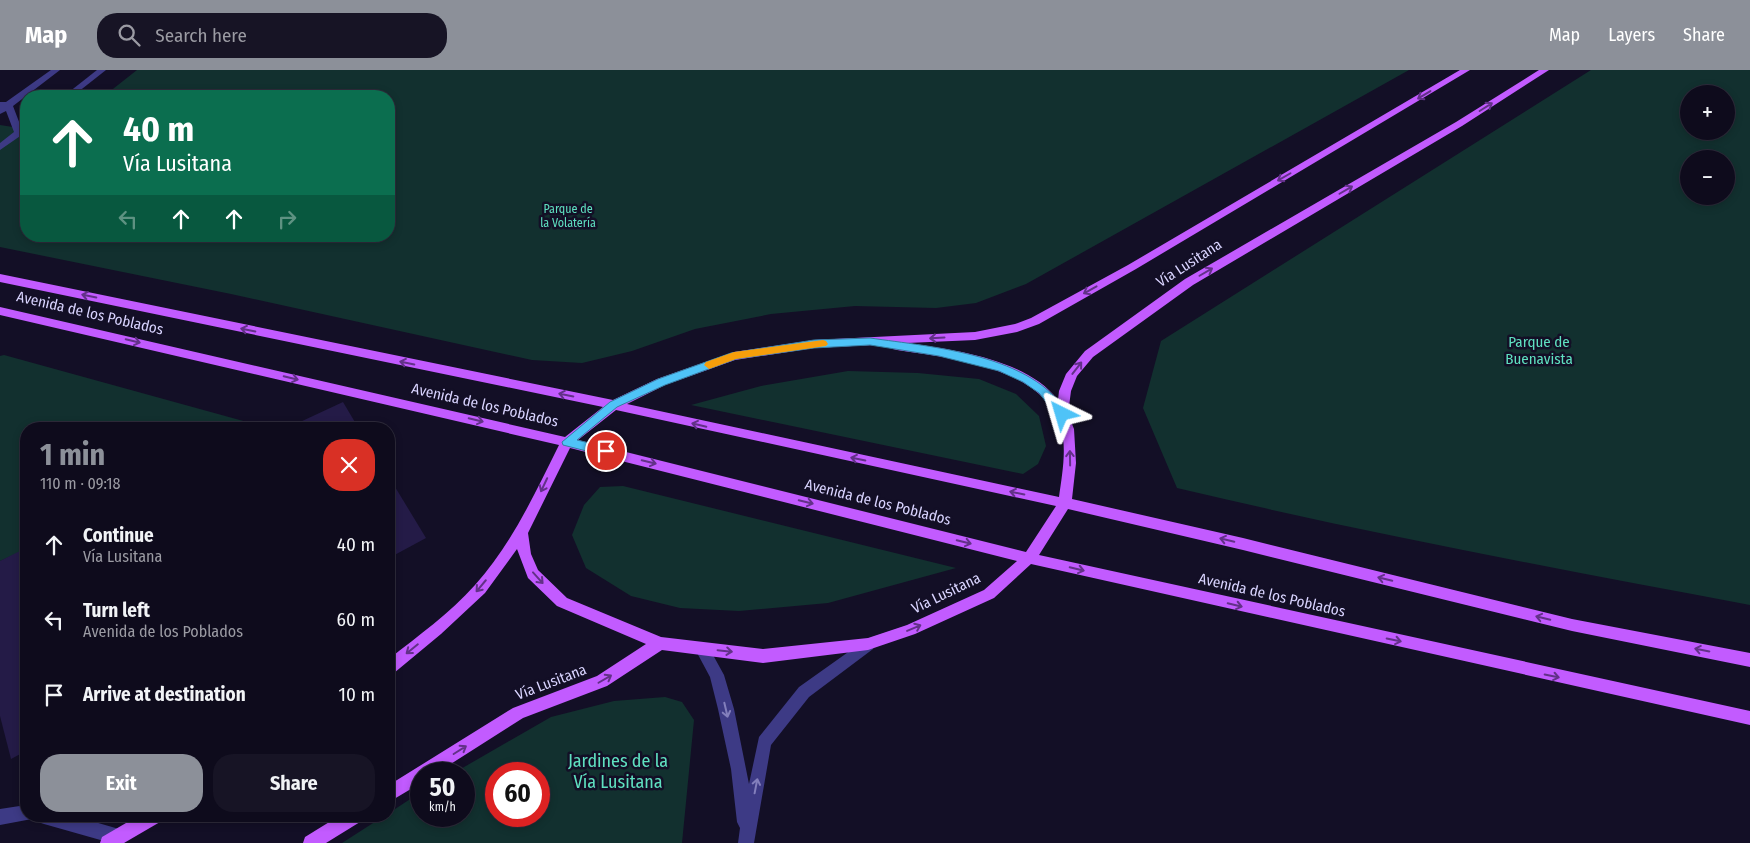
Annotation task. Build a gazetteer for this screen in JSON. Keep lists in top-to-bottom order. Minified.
{"streets":{"main road":["Vía Lusitana","Avenida de los Poblados"]},"crossings":[["Vía Lusitana","Avenida de los Poblados"]],"parks":["Parque de la Volatería","Parque de Buenavista","Jardines de la Vía Lusitana"],"page":{"header":"Map","search":"Search here","nav":["Map","Layers","Share"],"map_buttons":["+","−"],"turn":["40 m","Vía Lusitana"],"heading":["1 min","110 m · 09:18"],"list":[{"name":"Continue","note":"Vía Lusitana","value":"40 m"},{"name":"Turn left","note":"Avenida de los Poblados","value":"60 m"},{"name":"Arrive at destination","value":"10 m"}],"buttons":["Exit","Share"],"speed":"50 km/h","limit":"60"}}
